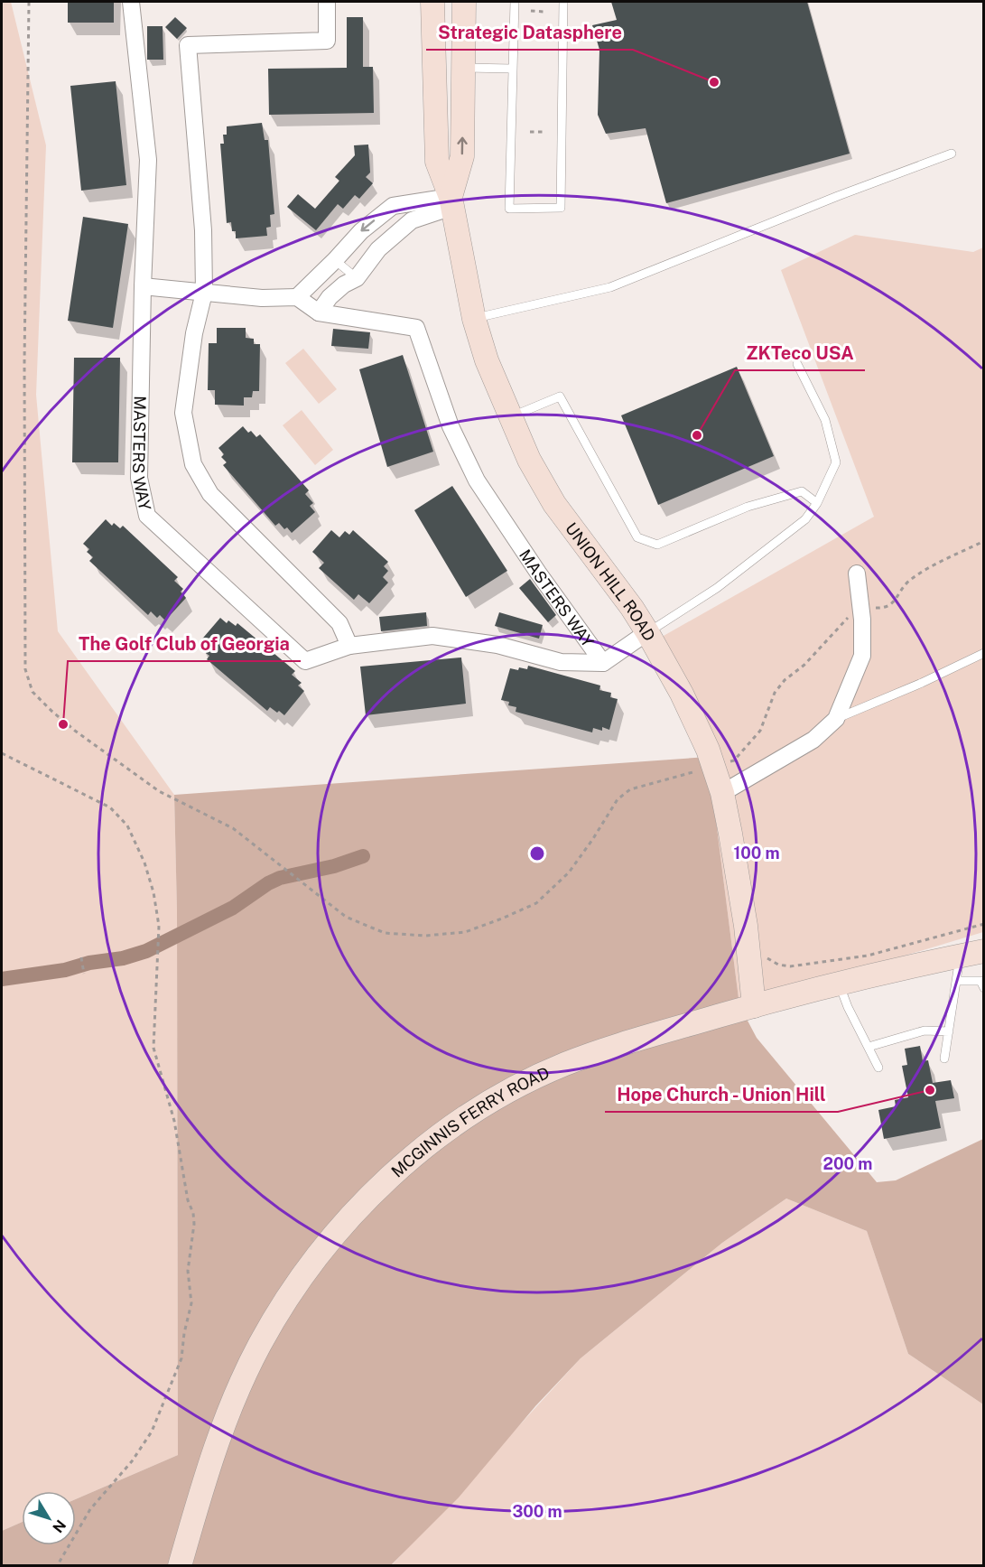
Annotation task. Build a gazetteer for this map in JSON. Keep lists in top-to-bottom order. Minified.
{"streets":{"street":["MASTERS WAY","UNION HILL ROAD","MCGINNIS FERRY ROAD"]},"crossings":[["MASTERS WAY","UNION HILL ROAD"],["UNION HILL ROAD","MCGINNIS FERRY ROAD"]],"places":["Strategic Datasphere","ZKTeco USA","The Golf Club of Georgia","Hope Church - Union Hill"],"north":"bottom right","rings":["100 m","200 m","300 m"]}
